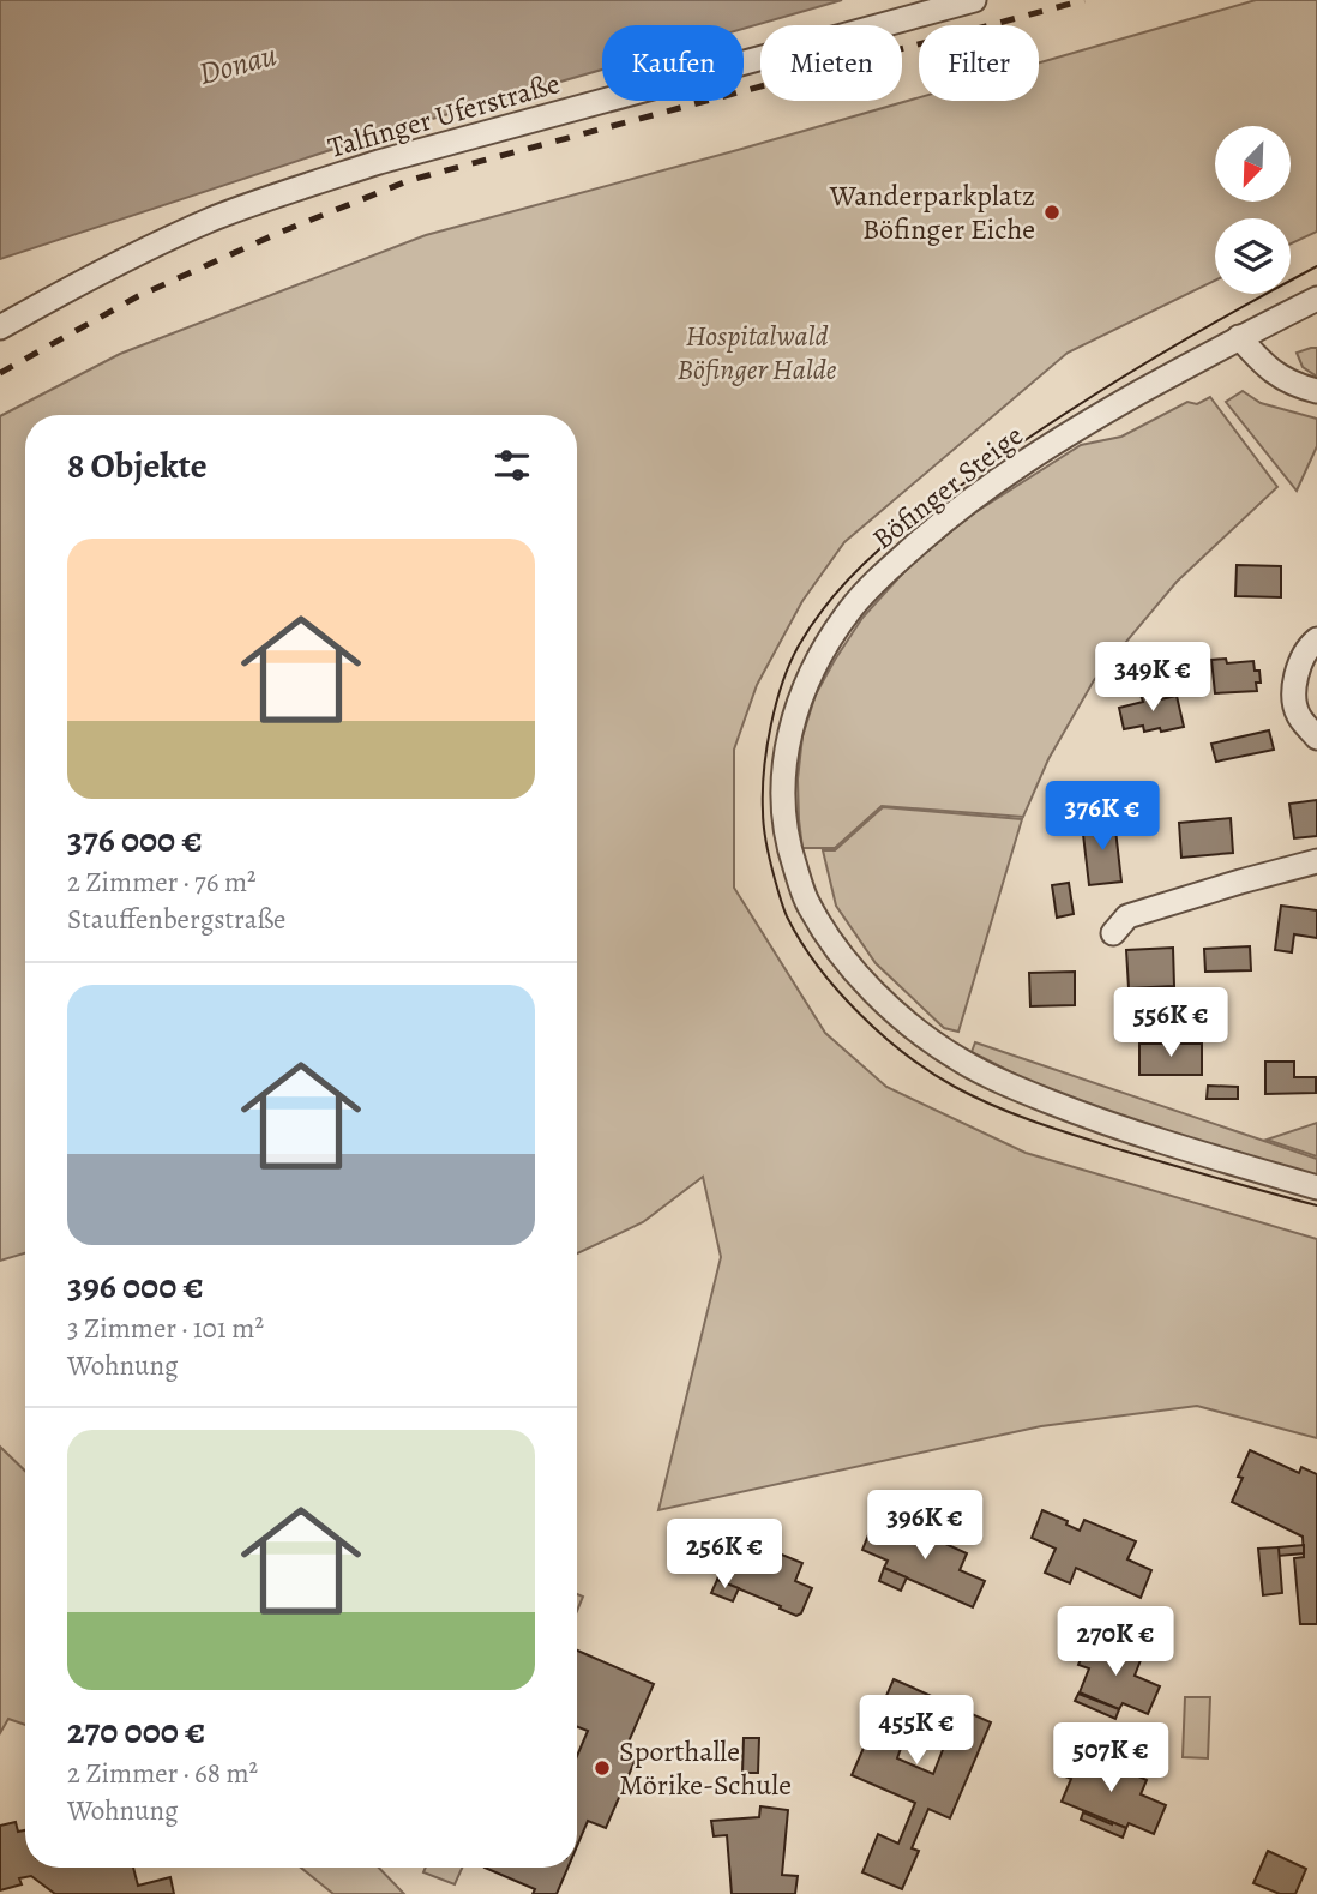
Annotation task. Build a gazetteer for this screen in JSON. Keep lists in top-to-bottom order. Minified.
{"streets":{"street":["Talfinger Uferstraße","Böfinger Steige"]},"water":["Donau"],"parks":["Hospitalwald Böfinger Halde"],"places":["Wanderparkplatz Böfinger Eiche","Sporthalle Mörike-Schule"],"north":"bottom left","page":{"chip":["Kaufen","Mieten","Filter"],"heading":"8 Objekte","list":[{"name":"376 000 €","note":"2 Zimmer · 76 m² · Stauffenbergstraße"},{"name":"396 000 €","note":"3 Zimmer · 101 m² · Wohnung"},{"name":"270 000 €","note":"2 Zimmer · 68 m² · Wohnung"}],"price":["349K €","376K €","556K €","396K €","256K €","270K €","455K €","507K €"]}}
